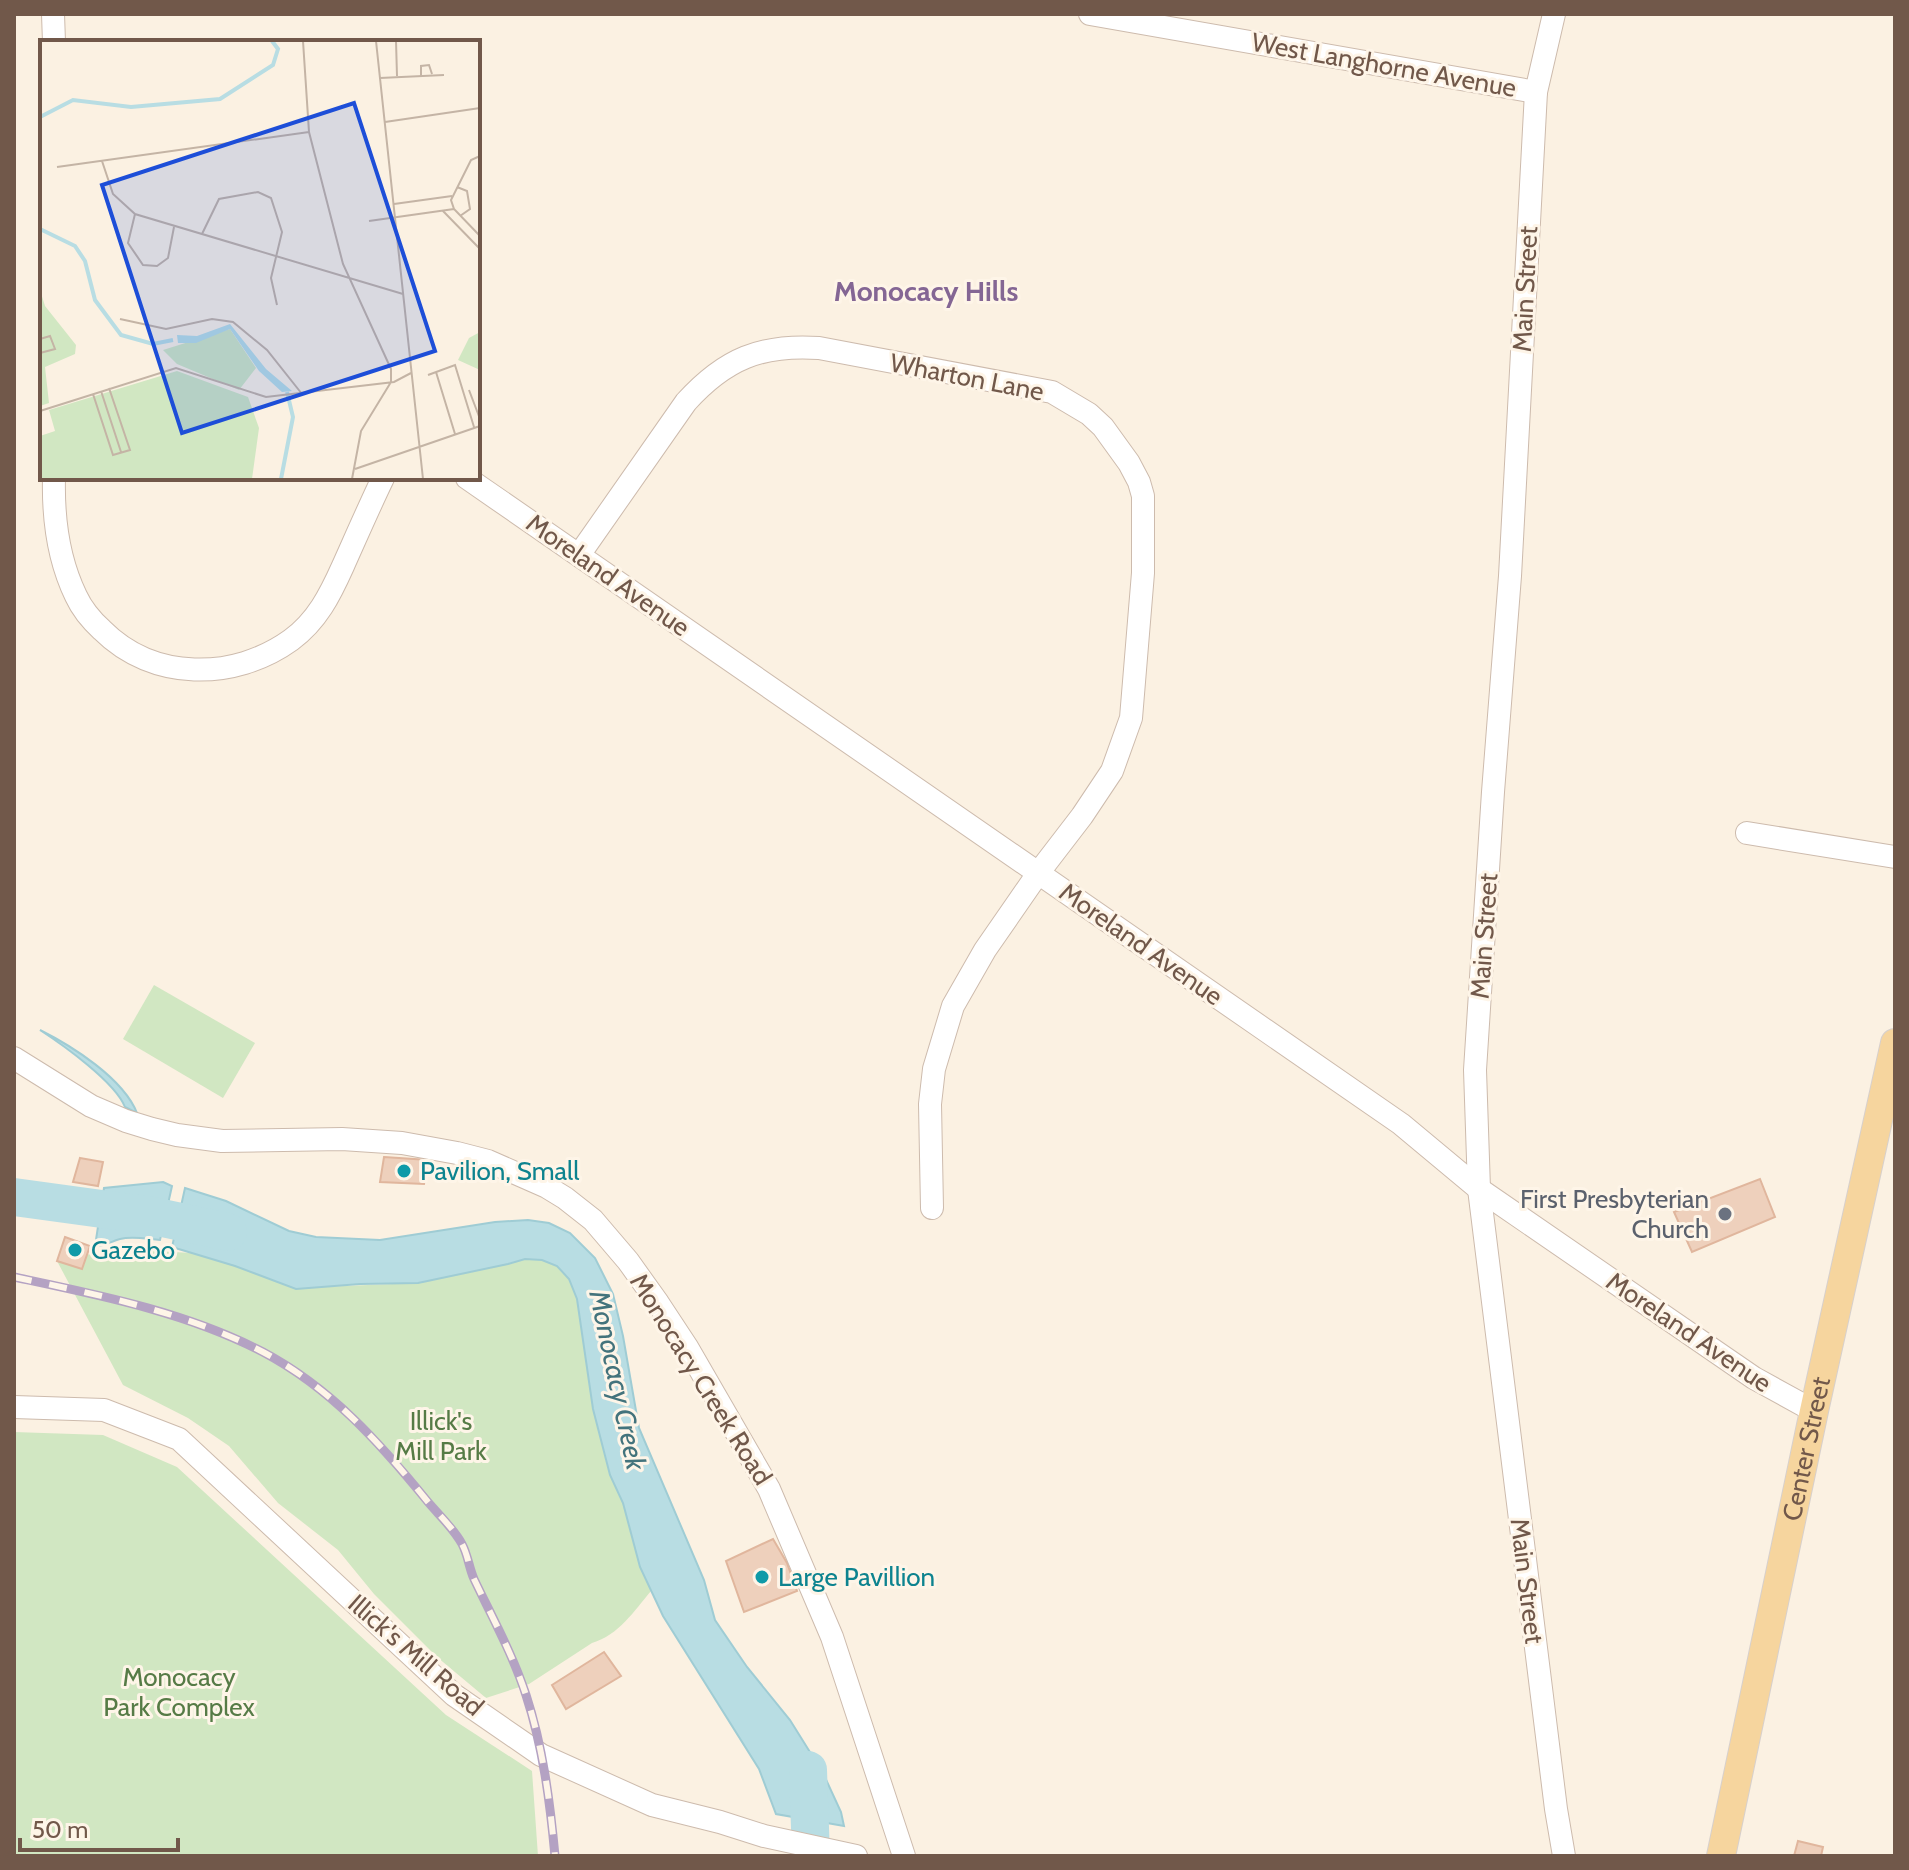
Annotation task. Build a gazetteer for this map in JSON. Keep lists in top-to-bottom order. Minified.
{"streets":{"main road":["Center Street"],"street":["West Langhorne Avenue","Main Street","Wharton Lane","Moreland Avenue","Monocacy Creek Road","Illick's Mill Road"]},"crossings":[["West Langhorne Avenue","Main Street"],["Main Street","Moreland Avenue"],["Wharton Lane","Moreland Avenue"],["Moreland Avenue","Center Street"]],"districts":["Monocacy Hills"],"water":["Monocacy Creek"],"parks":["Illick's Mill Park","Monocacy Park Complex"],"places":["Pavilion, Small","First Presbyterian Church","Gazebo","Large Pavillion"],"scale_bar":"50 m"}
